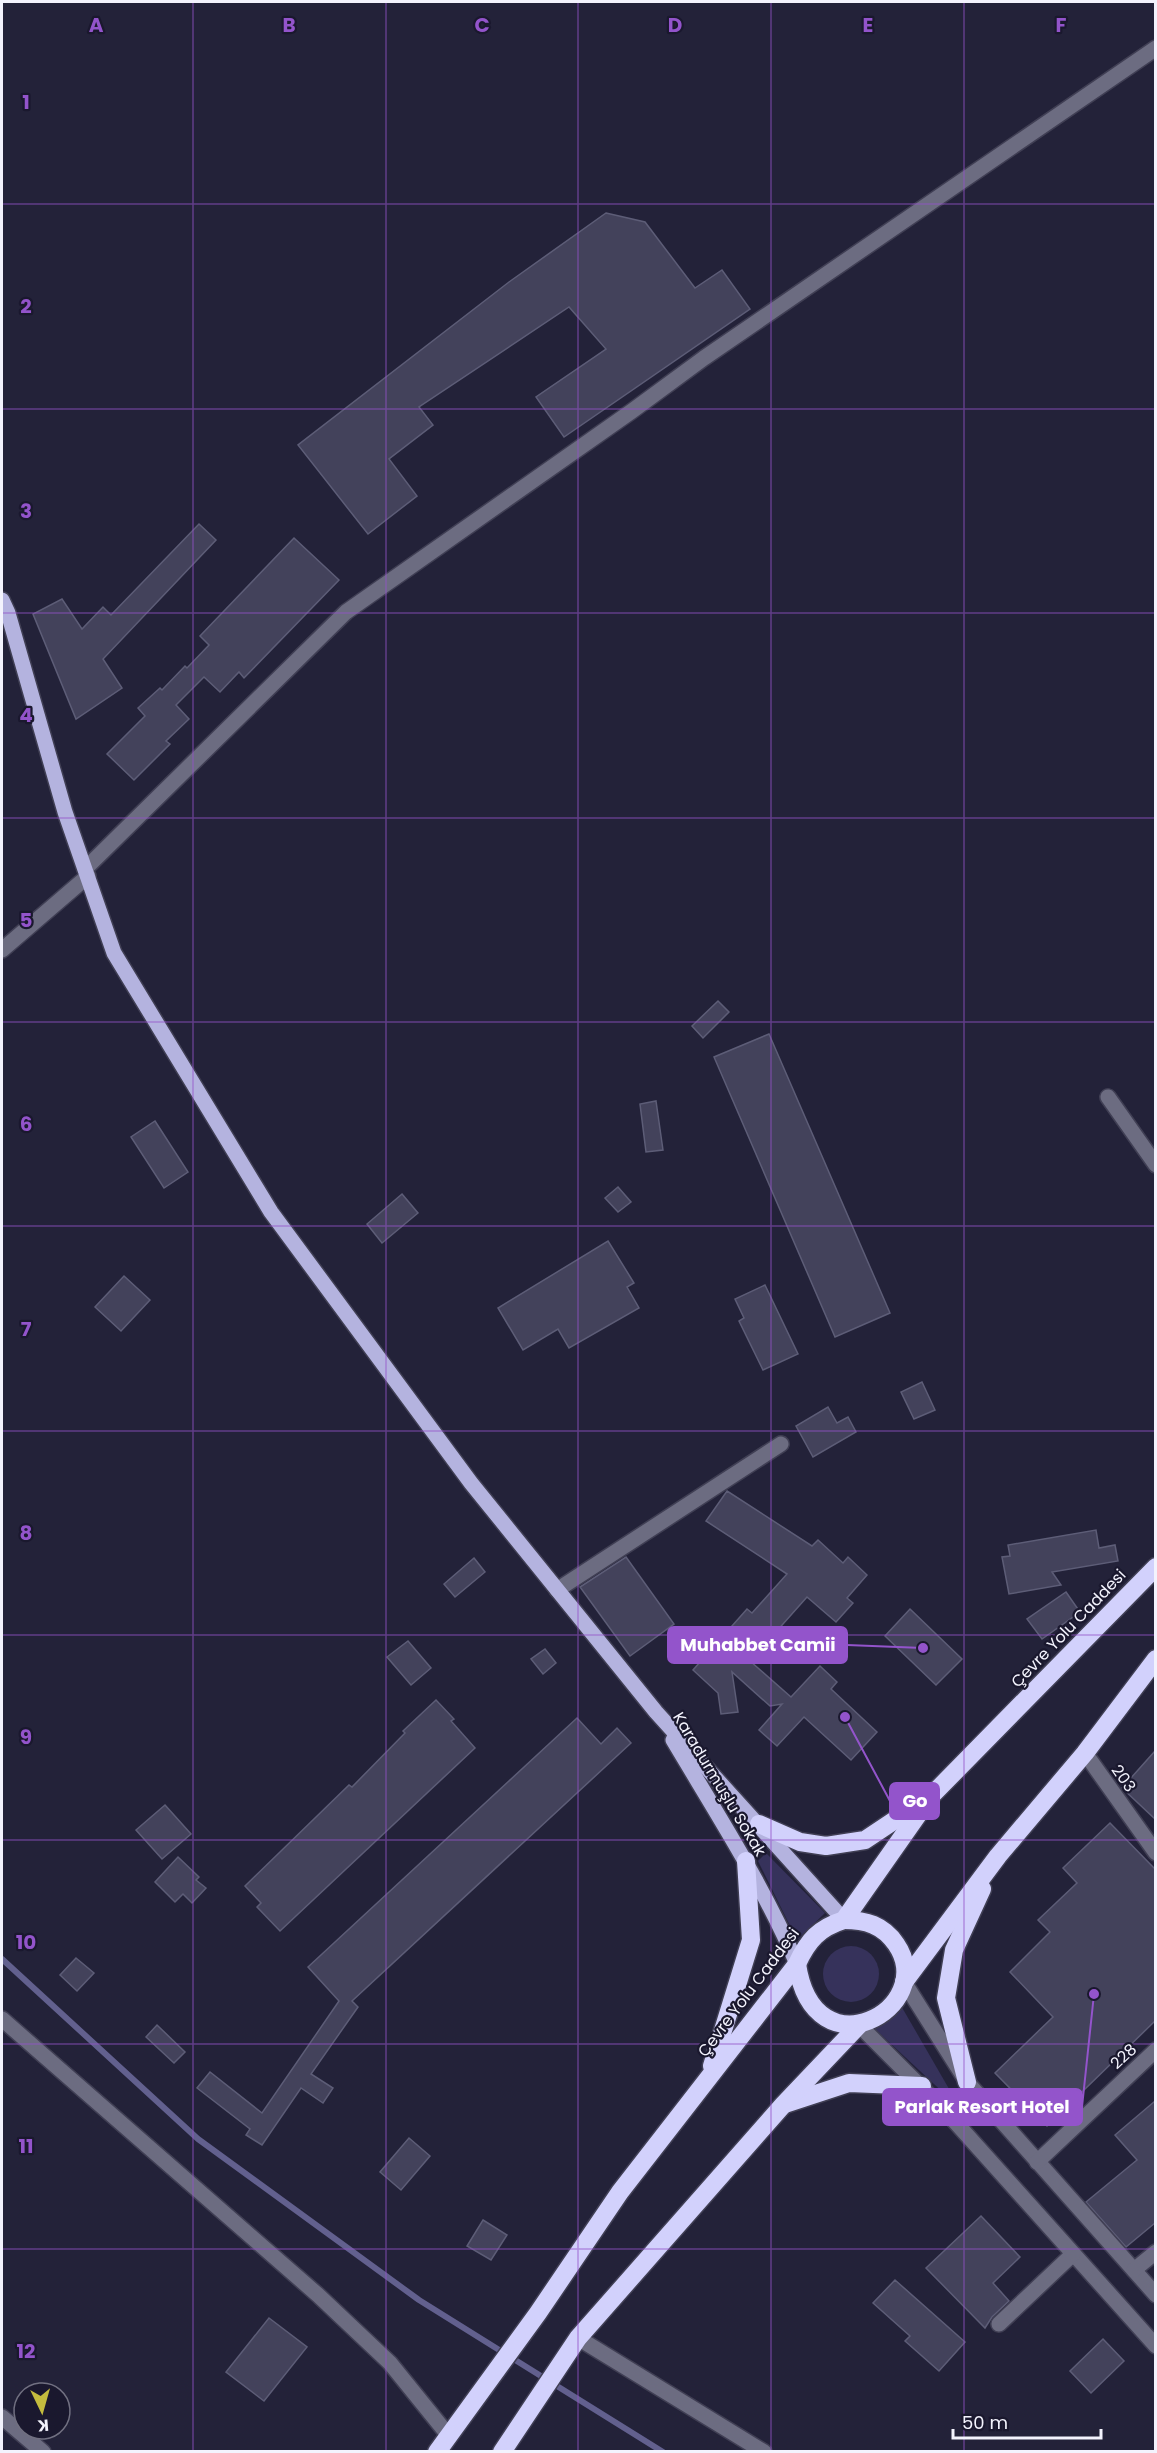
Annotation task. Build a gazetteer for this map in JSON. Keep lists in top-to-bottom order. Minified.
{"streets":{"highway":["Çevre Yolu Caddesi"],"main road":["Karadurmuşlu Sokak"],"street":["203","228"]},"crossings":[["Çevre Yolu Caddesi","Karadurmuşlu Sokak"]],"places":["Muhabbet Camii","Go","Parlak Resort Hotel"],"scale_bar":"50 m","north":"bottom","grid":{"columns":["A","B","C","D","E","F"],"rows":["1","2","3","4","5","6","7","8","9","10","11","12"]}}
